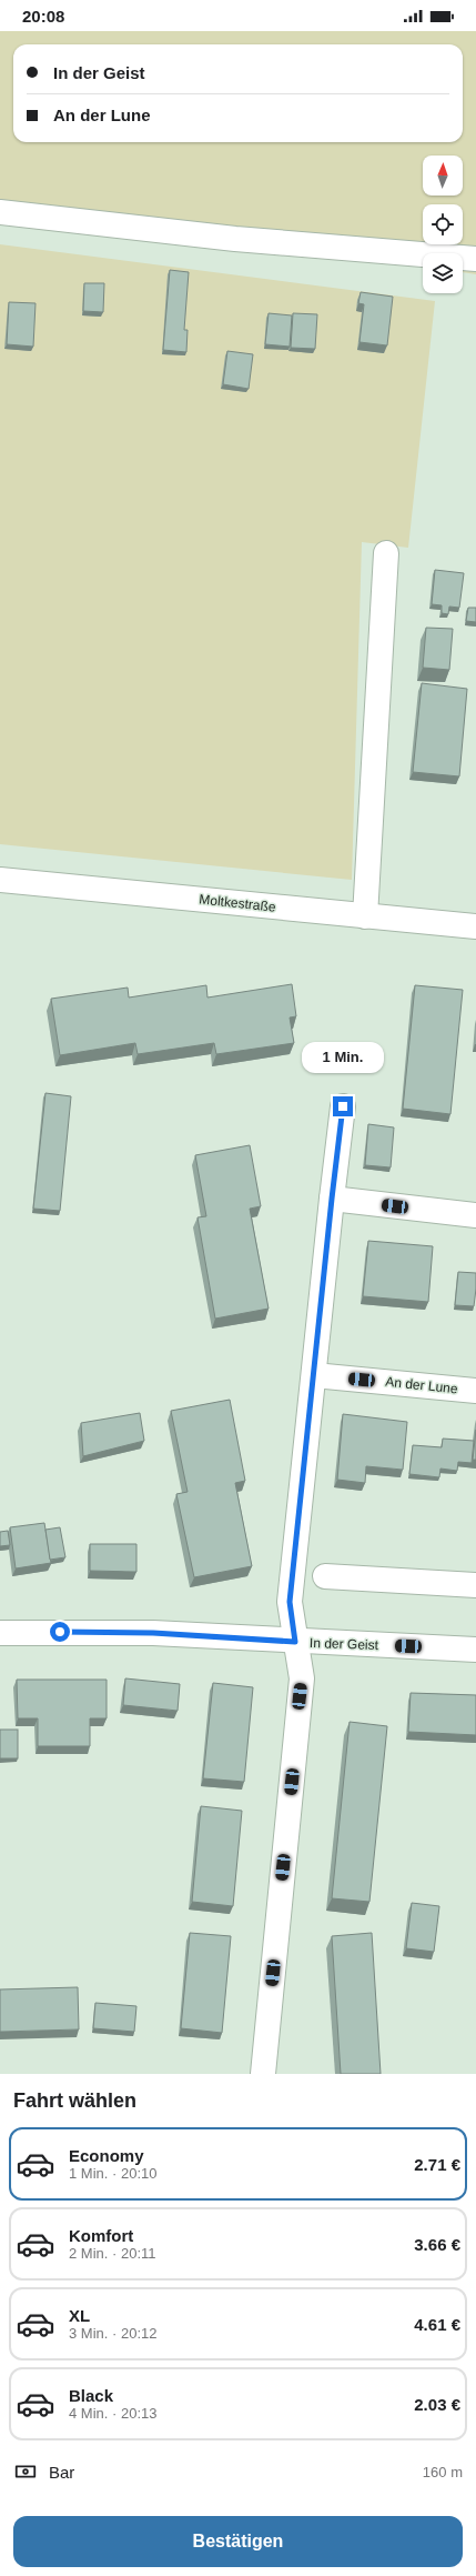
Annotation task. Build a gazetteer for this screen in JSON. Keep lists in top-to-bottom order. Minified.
{"streets":{"street":["Moltkestraße","An der Lune","In der Geist"]},"north":"top","page":{"status":"20:08","banner":["In der Geist","An der Lune"],"bubble":"1 Min.","heading":"Fahrt wählen","list":[{"name":"Economy","note":"1 Min. · 20:10","value":"2.71 €"},{"name":"Komfort","note":"2 Min. · 20:11","value":"3.66 €"},{"name":"XL","note":"3 Min. · 20:12","value":"4.61 €"},{"name":"Black","note":"4 Min. · 20:13","value":"2.03 €"}],"pay":["Bar","160 m"],"buttons":"Bestätigen"}}
